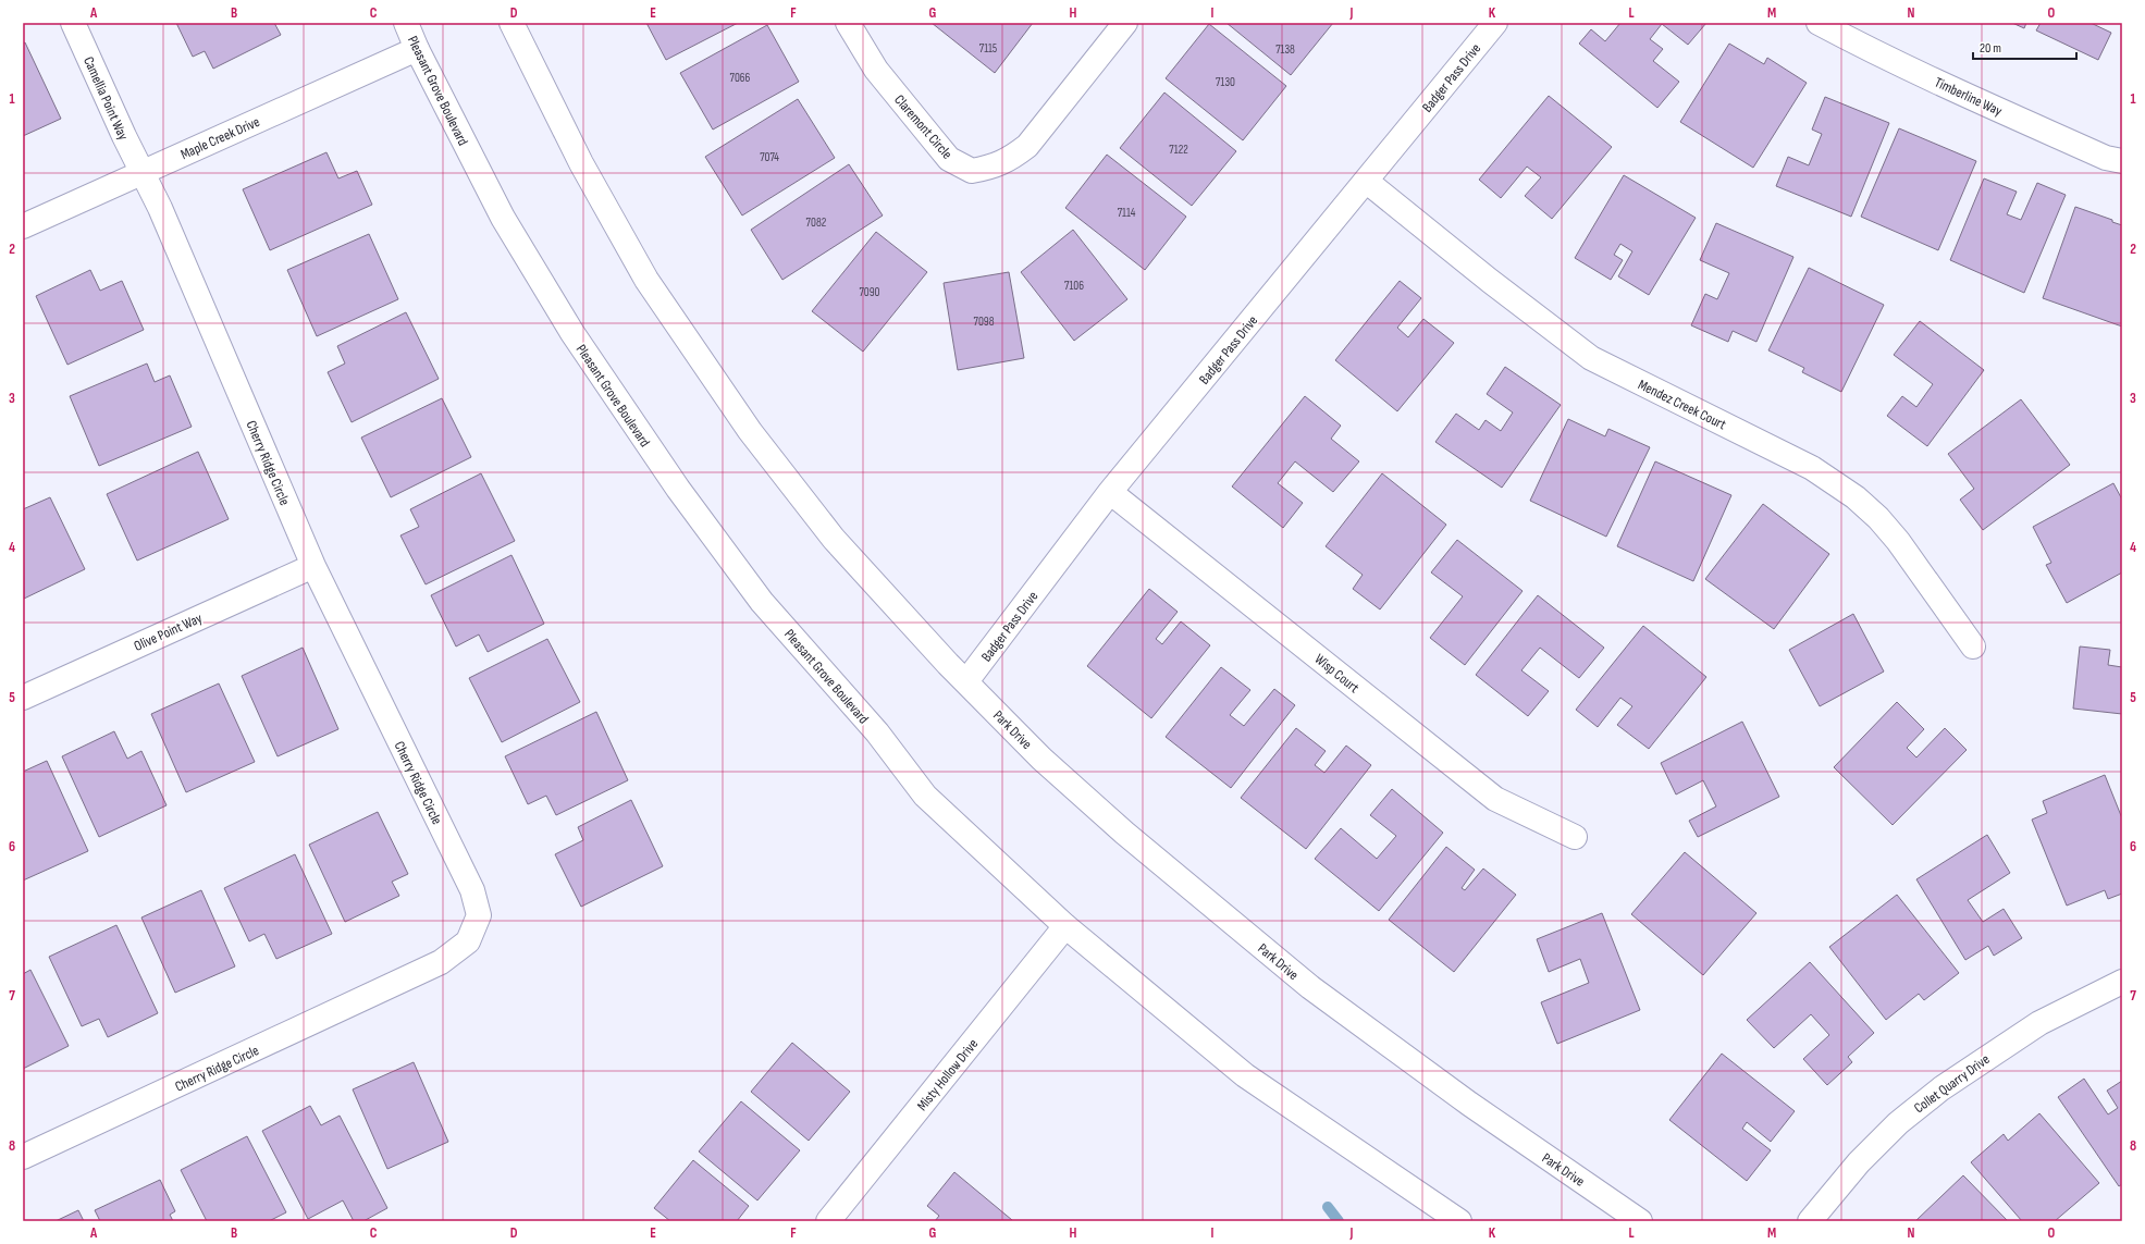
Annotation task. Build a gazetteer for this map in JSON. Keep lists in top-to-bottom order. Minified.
{"streets":{"street":["Badger Pass Drive","Pleasant Grove Boulevard","Timberline Way","Camellia Point Way","Claremont Circle","Maple Creek Drive","Mendez Creek Court","Cherry Ridge Circle","Olive Point Way","Wisp Court","Park Drive","Misty Hollow Drive","Collet Quarry Drive"]},"crossings":[["Badger Pass Drive","Mendez Creek Court"],["Badger Pass Drive","Wisp Court"],["Badger Pass Drive","Park Drive"],["Pleasant Grove Boulevard","Maple Creek Drive"],["Pleasant Grove Boulevard","Misty Hollow Drive"],["Camellia Point Way","Maple Creek Drive"],["Camellia Point Way","Cherry Ridge Circle"],["Maple Creek Drive","Cherry Ridge Circle"],["Cherry Ridge Circle","Olive Point Way"]],"house_numbers":["7115","7138","7066","7130","7122","7074","7114","7082","7106","7090","7098"],"scale_bar":"20 m","grid":{"columns":["A","B","C","D","E","F","G","H","I","J","K","L","M","N","O"],"rows":["1","2","3","4","5","6","7","8"]}}
